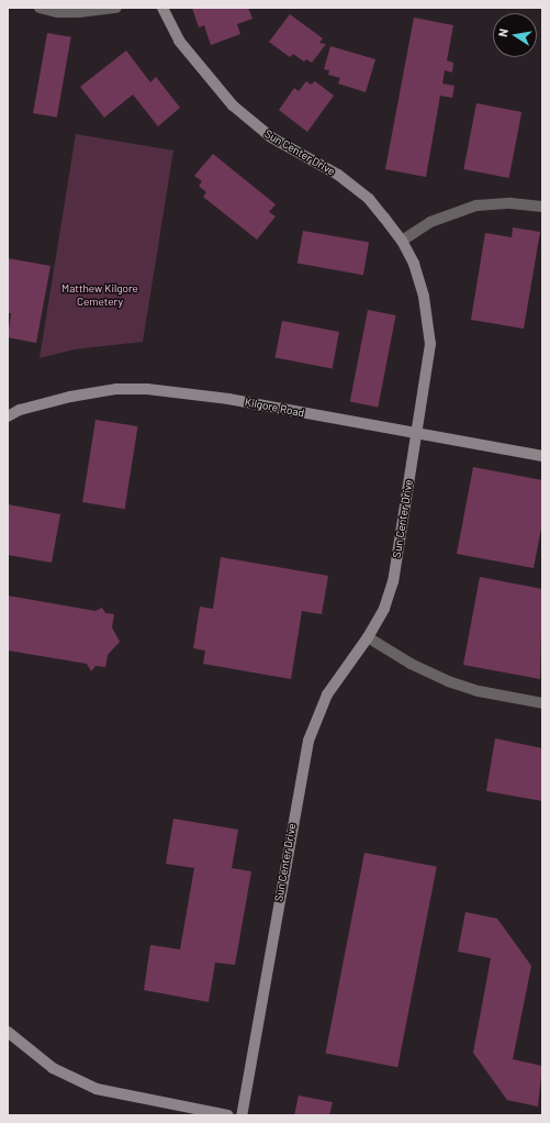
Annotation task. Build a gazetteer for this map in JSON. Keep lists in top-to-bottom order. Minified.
{"streets":{"street":["Sun Center Drive","Kilgore Road"]},"crossings":[["Sun Center Drive","Kilgore Road"]],"parks":["Matthew Kilgore Cemetery"],"north":"left"}
